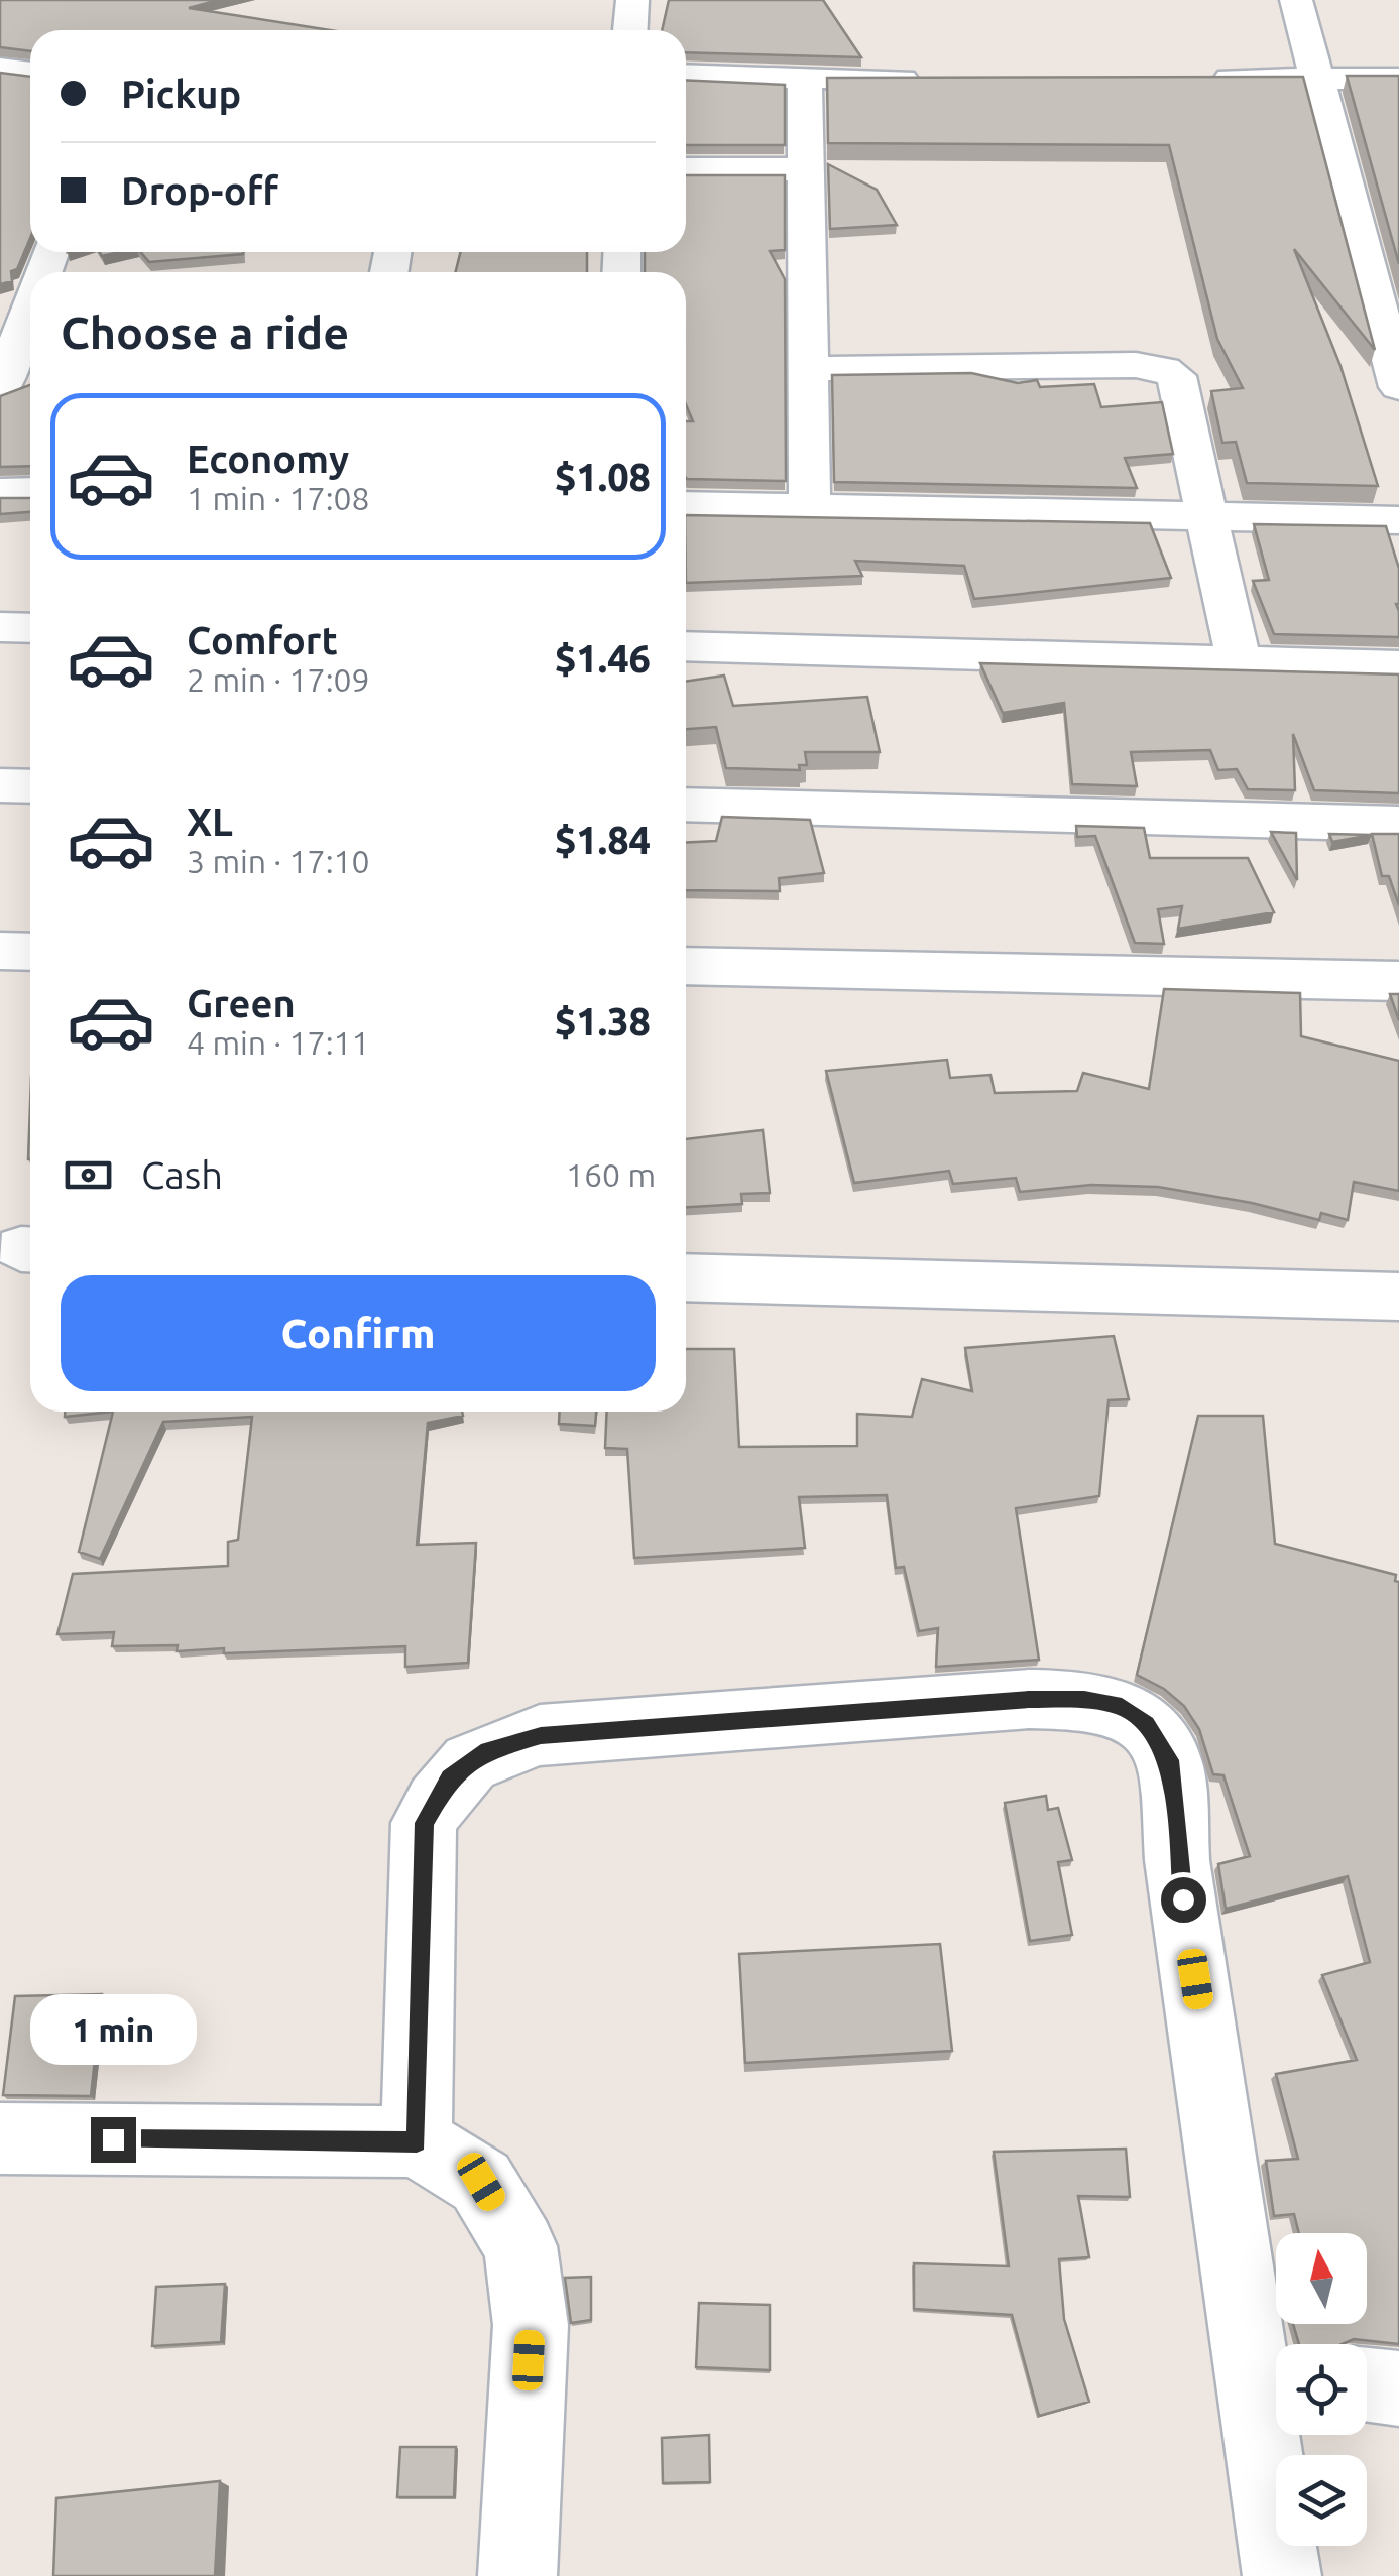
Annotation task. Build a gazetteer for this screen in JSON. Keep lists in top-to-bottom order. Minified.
{"north":"top","page":{"banner":["Pickup","Drop-off"],"heading":"Choose a ride","list":[{"name":"Economy","note":"1 min · 17:08","value":"$1.08"},{"name":"Comfort","note":"2 min · 17:09","value":"$1.46"},{"name":"XL","note":"3 min · 17:10","value":"$1.84"},{"name":"Green","note":"4 min · 17:11","value":"$1.38"}],"pay":["Cash","160 m"],"buttons":"Confirm","bubble":"1 min"}}
